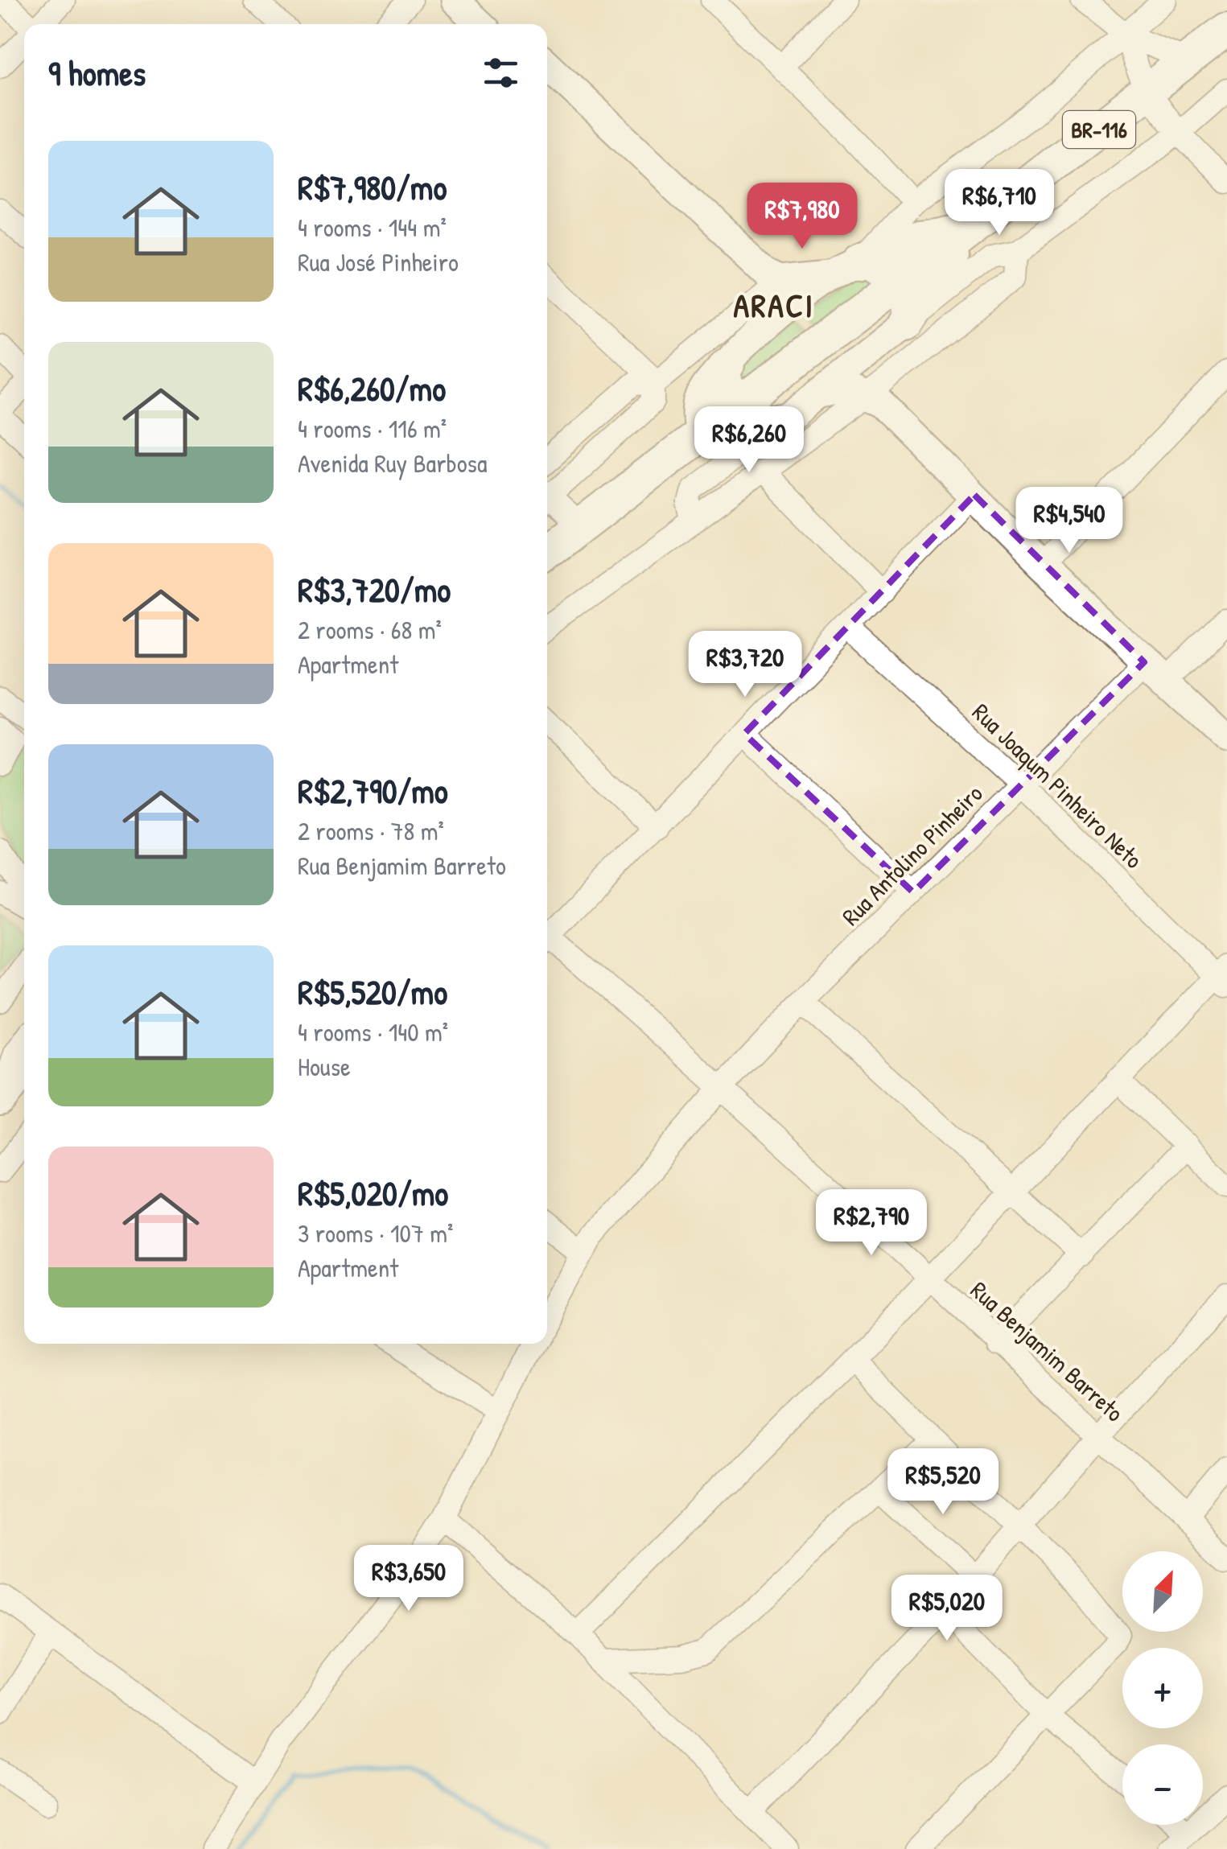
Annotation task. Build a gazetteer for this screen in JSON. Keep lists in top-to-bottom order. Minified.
{"streets":{"highway":["BR-116"],"street":["Rua Joaqum Pinheiro Neto","Rua Antolino Pinheiro","Rua Benjamim Barreto"]},"crossings":[["Rua Joaqum Pinheiro Neto","Rua Antolino Pinheiro"],["Rua Antolino Pinheiro","Rua Benjamim Barreto"]],"districts":["ARACI"],"north":"top right","page":{"heading":"9 homes","list":[{"name":"R$7,980/mo","note":"4 rooms · 144 m² · Rua José Pinheiro"},{"name":"R$6,260/mo","note":"4 rooms · 116 m² · Avenida Ruy Barbosa"},{"name":"R$3,720/mo","note":"2 rooms · 68 m² · Apartment"},{"name":"R$2,790/mo","note":"2 rooms · 78 m² · Rua Benjamim Barreto"},{"name":"R$5,520/mo","note":"4 rooms · 140 m² · House"},{"name":"R$5,020/mo","note":"3 rooms · 107 m² · Apartment"}],"price":["R$6,710","R$7,980","R$6,260","R$4,540","R$3,720","R$2,790","R$5,520","R$3,650","R$5,020"],"map_buttons":["+","−"]}}
